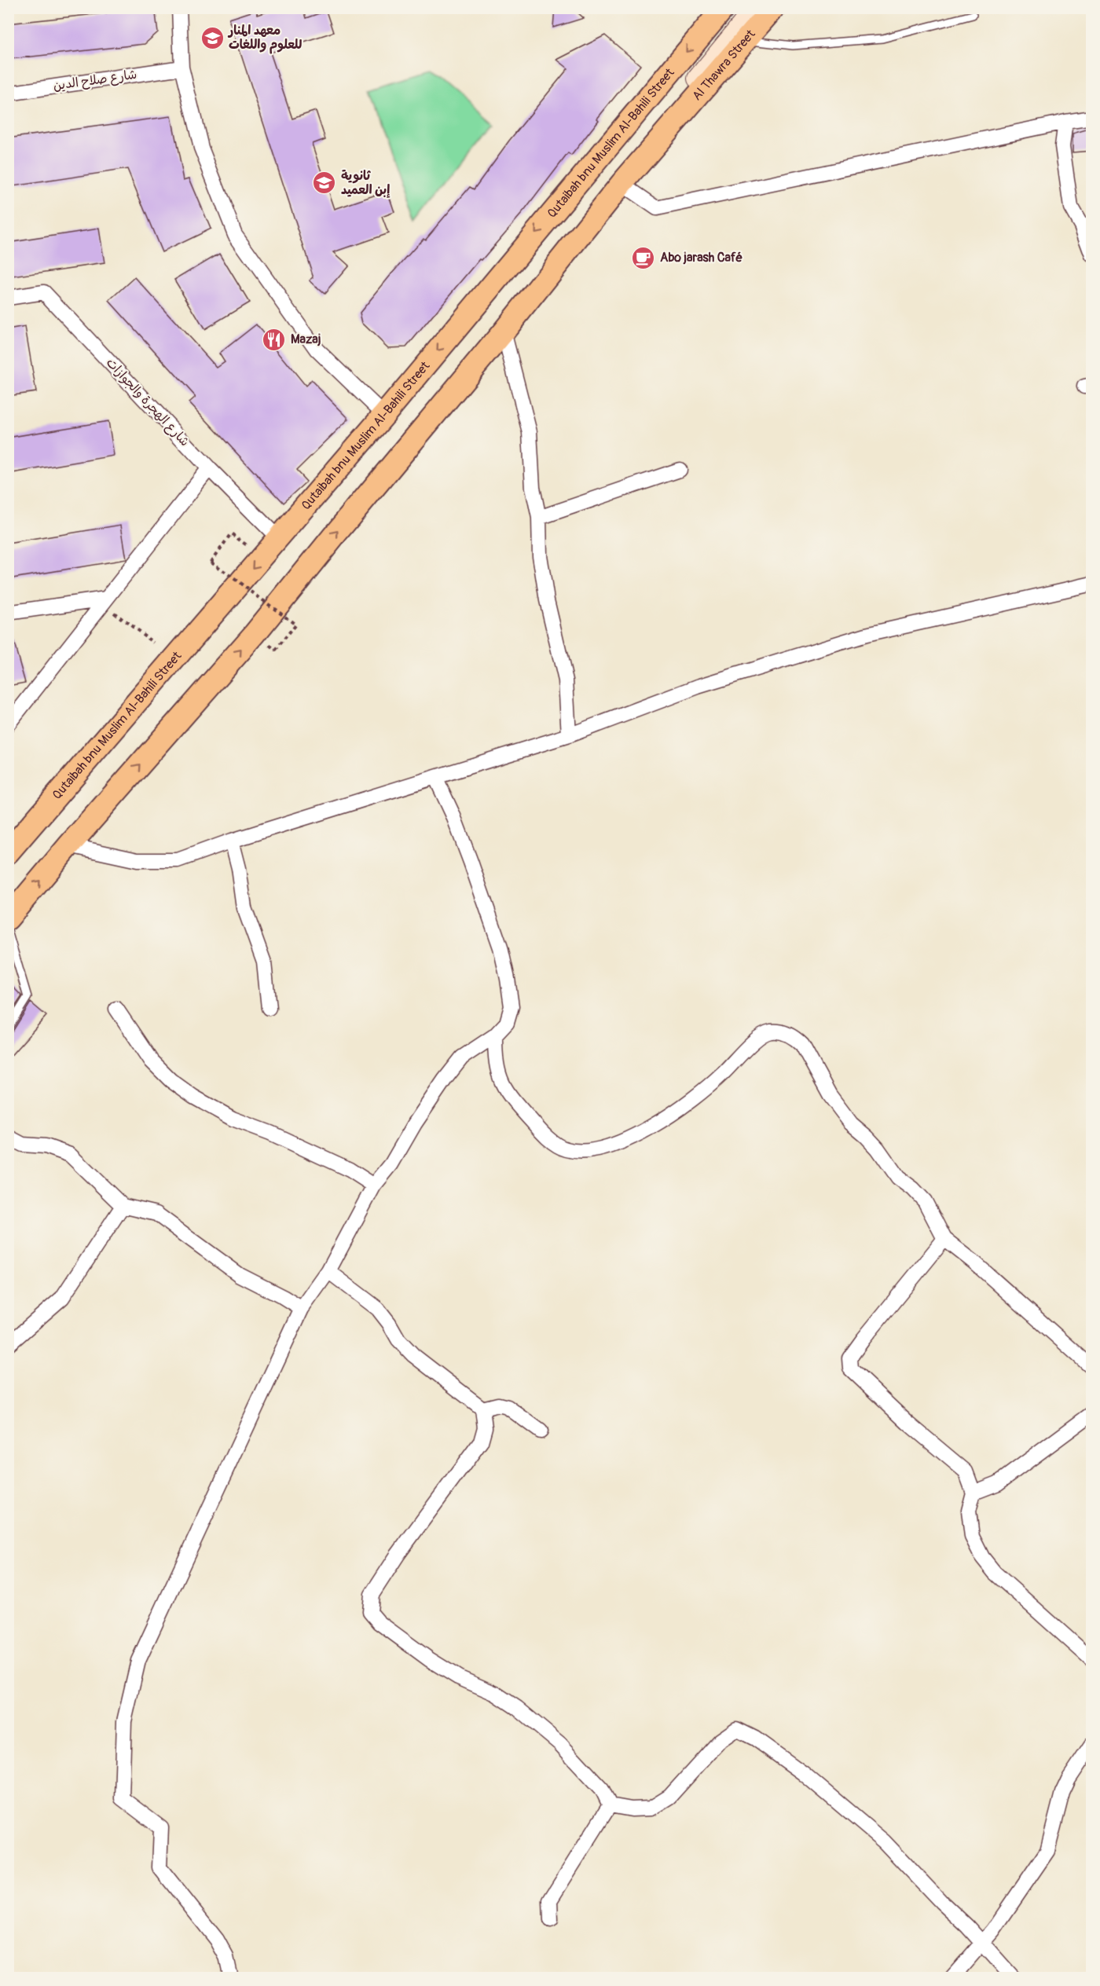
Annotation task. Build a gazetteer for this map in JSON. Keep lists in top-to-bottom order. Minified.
{"streets":{"main road":["Al Thawra Street","Qutaibah bnu Muslim Al-Bahili Street"],"street":["شارع صلاح الدين","شارع الهجرة والجوازات"]},"crossings":[["Qutaibah bnu Muslim Al-Bahili Street","شارع الهجرة والجوازات"]],"places":{"school or university":["معهد المنار للعلوم واللغات","ثانوية إبن العميد"],"cafe":["Abo jarash Café"],"restaurant":["Mazaj"]}}
